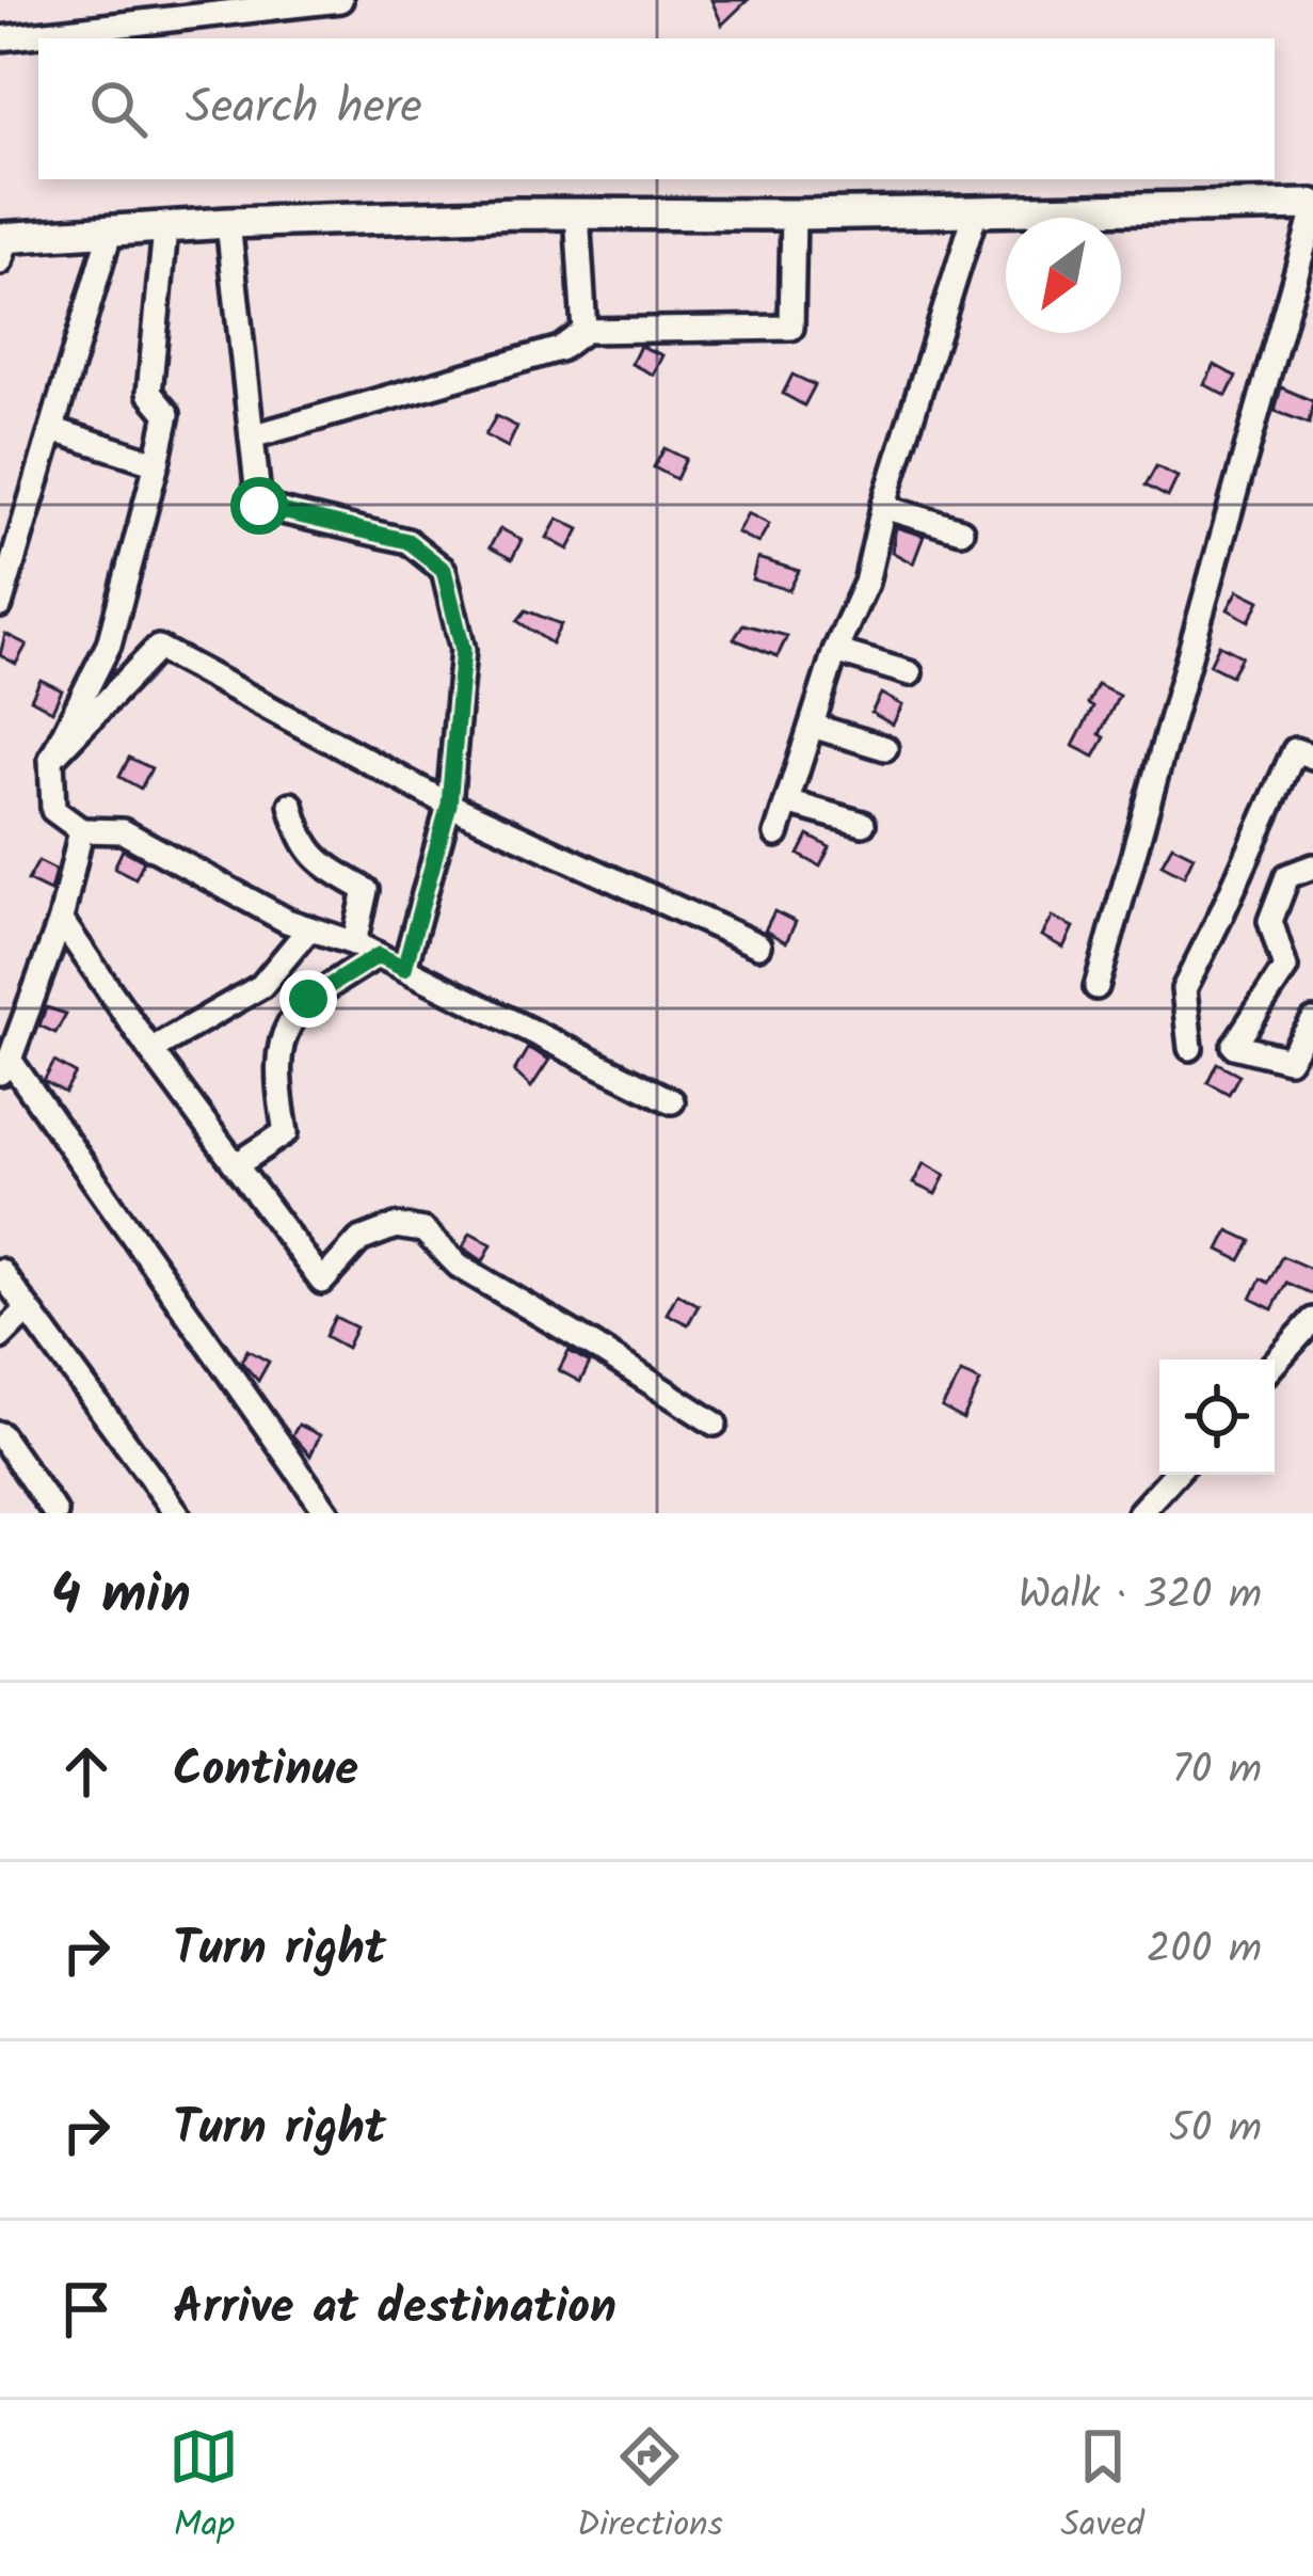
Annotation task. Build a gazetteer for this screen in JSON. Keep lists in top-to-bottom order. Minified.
{"north":"bottom left","page":{"search":"Search here","heading":["4 min","Walk · 320 m"],"list":[["Continue","70 m"],["Turn right","200 m"],["Turn right","50 m"],"Arrive at destination"],"nav":["Map","Directions","Saved"]}}
